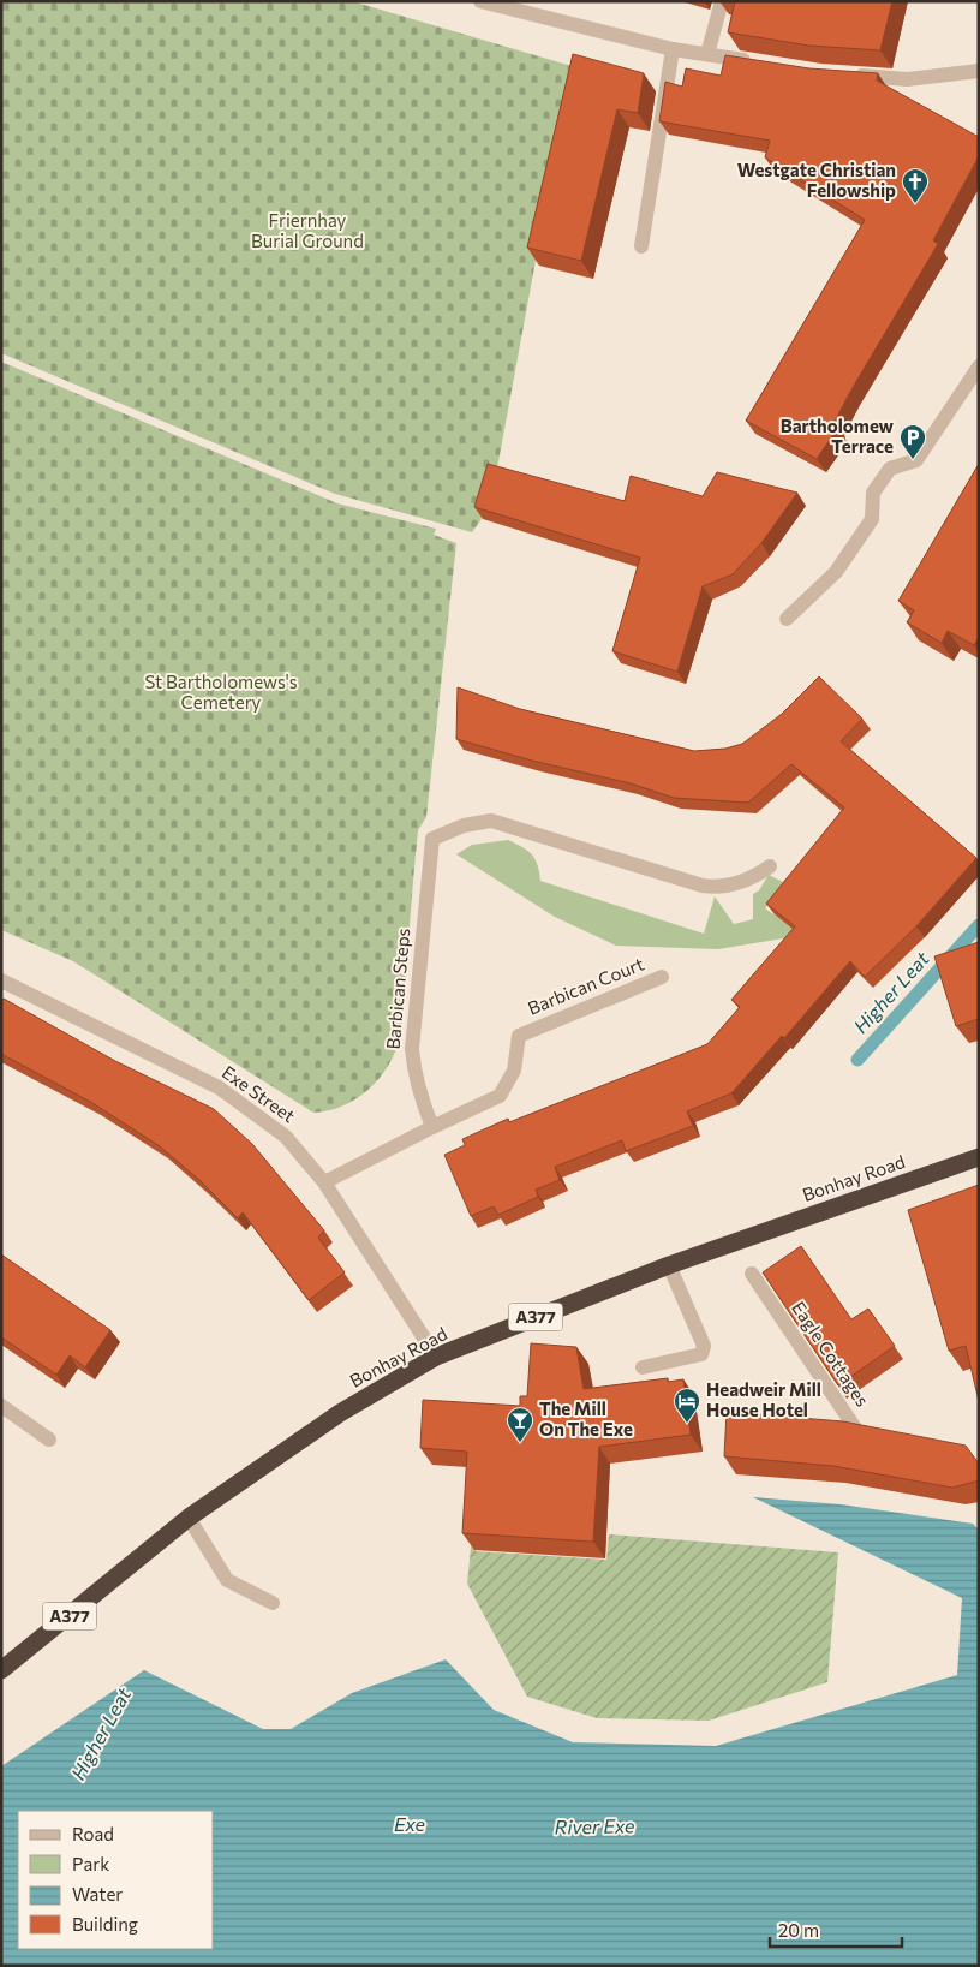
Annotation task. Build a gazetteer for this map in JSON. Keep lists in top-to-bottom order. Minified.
{"streets":{"highway":["Bonhay Road","A377"],"street":["Barbican Court","Barbican Steps","Exe Street","Eagle Cottages"]},"crossings":[["Barbican Court","Barbican Steps"],["Exe Street","Bonhay Road"]],"water":["Higher Leat","Exe","River Exe"],"parks":["Friernhay Burial Ground","St Bartholomews's Cemetery"],"places":{"church":["Westgate Christian Fellowship"],"parking":["Bartholomew Terrace"],"hotel":["Headweir Mill House Hotel"],"bar":["The Mill On The Exe"]},"legend":["Road","Park","Water","Building"],"scale_bar":"20 m"}
